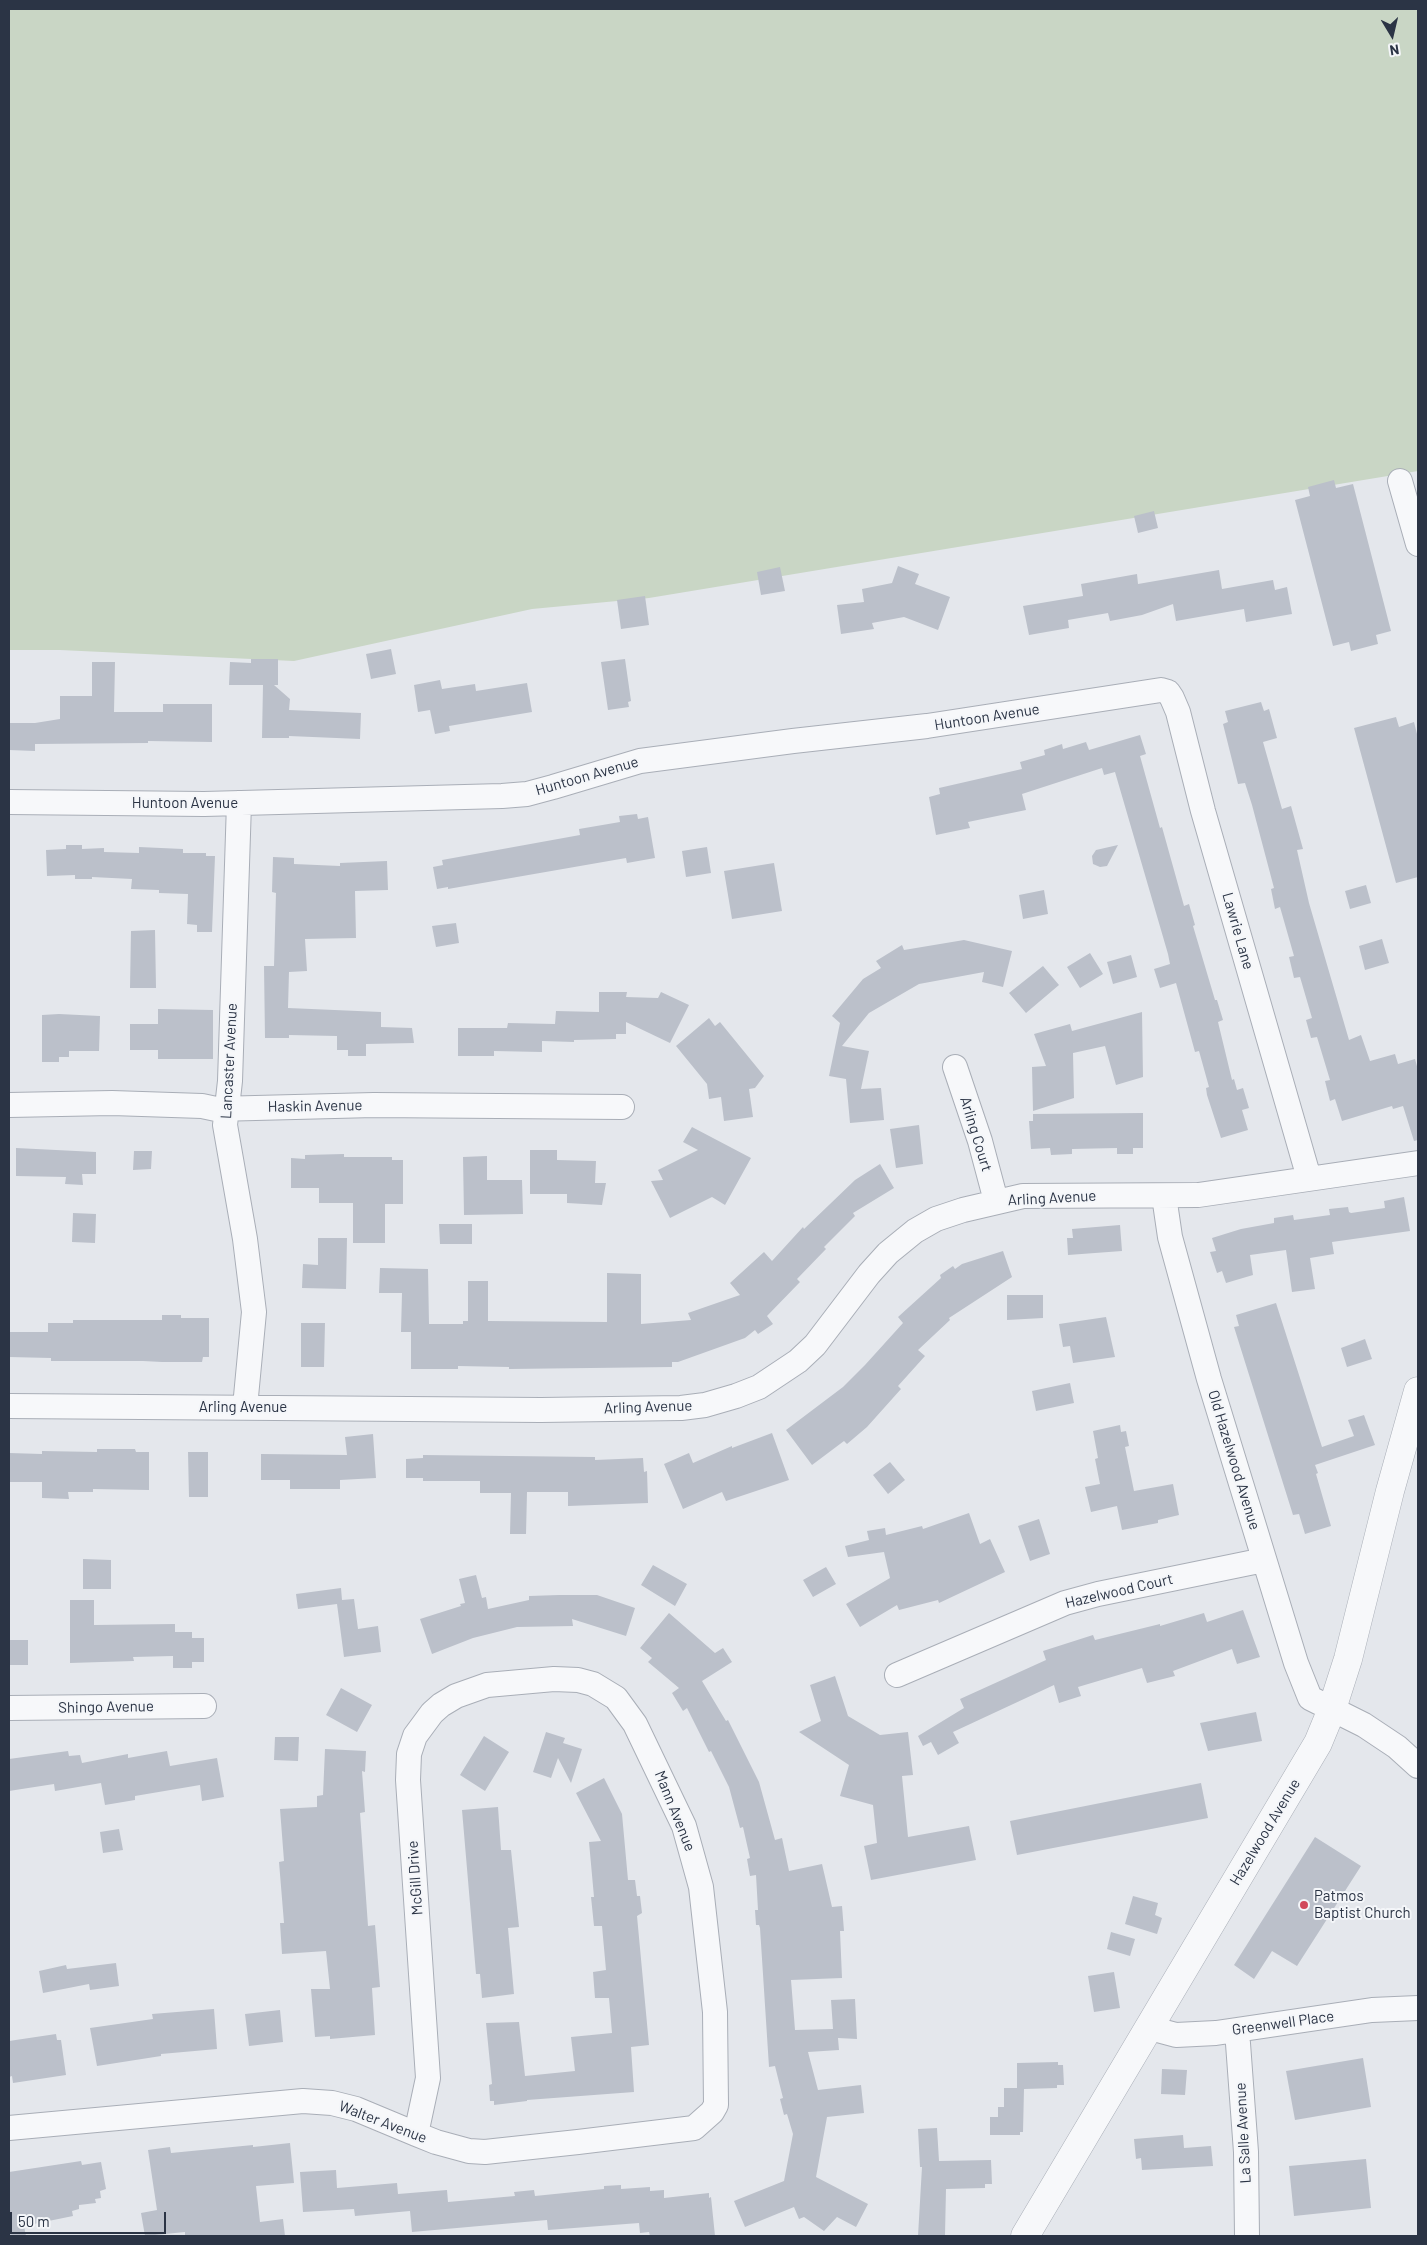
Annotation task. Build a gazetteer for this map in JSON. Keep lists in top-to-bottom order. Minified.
{"streets":{"street":["Huntoon Avenue","Lawrie Lane","Lancaster Avenue","Haskin Avenue","Arling Court","Arling Avenue","Old Hazelwood Avenue","Hazelwood Court","Shingo Avenue","Mann Avenue","Hazelwood Avenue","McGill Drive","Greenwell Place","Walter Avenue","La Salle Avenue"]},"crossings":[["Huntoon Avenue","Lawrie Lane"],["Huntoon Avenue","Lancaster Avenue"],["Lawrie Lane","Arling Avenue"],["Lancaster Avenue","Haskin Avenue"],["Lancaster Avenue","Arling Avenue"],["Arling Court","Arling Avenue"],["Arling Avenue","Old Hazelwood Avenue"],["Old Hazelwood Avenue","Hazelwood Court"],["Old Hazelwood Avenue","Hazelwood Avenue"],["Mann Avenue","McGill Drive"],["Mann Avenue","Walter Avenue"],["Hazelwood Avenue","Greenwell Place"],["McGill Drive","Walter Avenue"],["Greenwell Place","La Salle Avenue"]],"places":["Patmos Baptist Church"],"scale_bar":"50 m","north":"bottom"}
